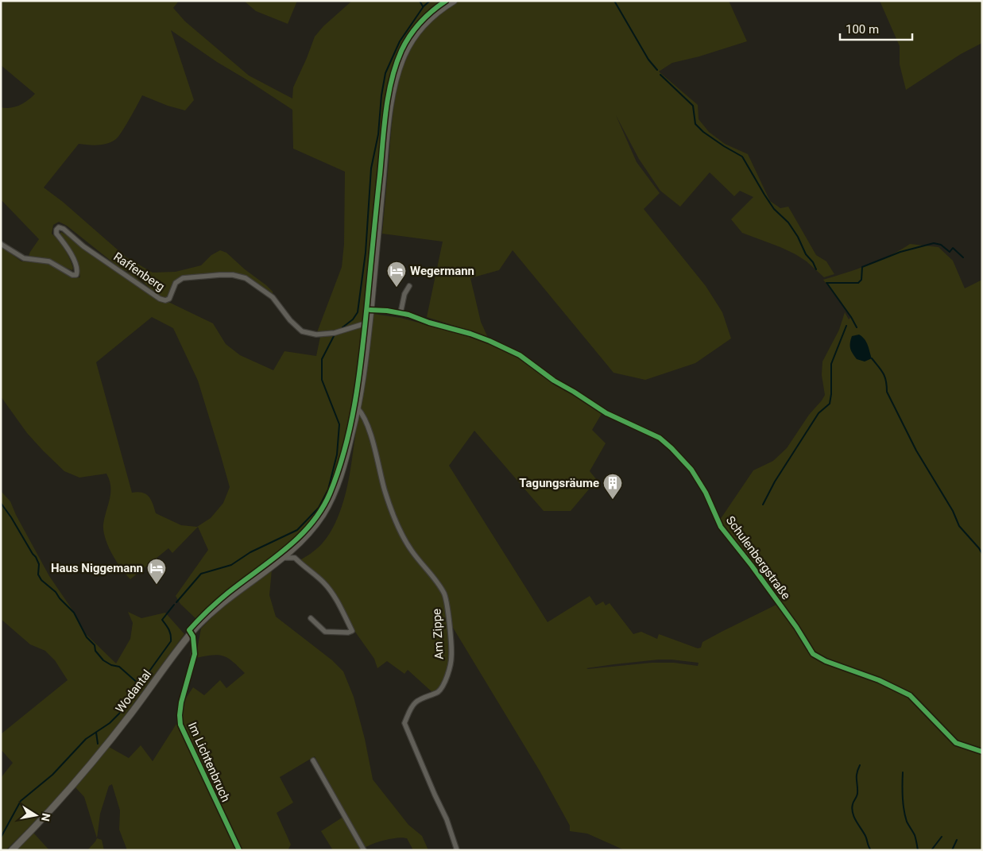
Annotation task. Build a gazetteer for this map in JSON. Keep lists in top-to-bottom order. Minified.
{"streets":{"main road":["Wodantal"],"street":["Raffenberg","Schulenbergstraße","Am Zippe","Im Lichtenbruch"]},"crossings":[["Raffenberg","Wodantal"],["Schulenbergstraße","Wodantal"],["Am Zippe","Wodantal"],["Wodantal","Im Lichtenbruch"]],"places":{"hotel":["Wegermann","Haus Niggemann"],"building":["Tagungsräume"]},"scale_bar":"100 m","north":"right"}
